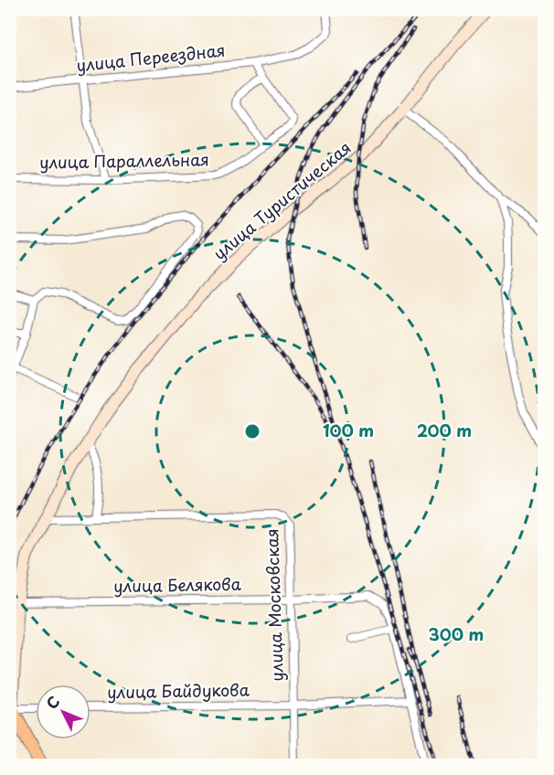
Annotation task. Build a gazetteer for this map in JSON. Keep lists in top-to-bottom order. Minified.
{"streets":{"street":["улица Переездная","улица Параллельная","улица Туристическая","улица Белякова","улица Московская","улица Байдукова"]},"crossings":[["улица Туристическая","улица Белякова"],["улица Туристическая","улица Московская"],["улица Белякова","улица Московская"],["улица Московская","улица Байдукова"]],"north":"top left","rings":["100 m","200 m","300 m"]}
